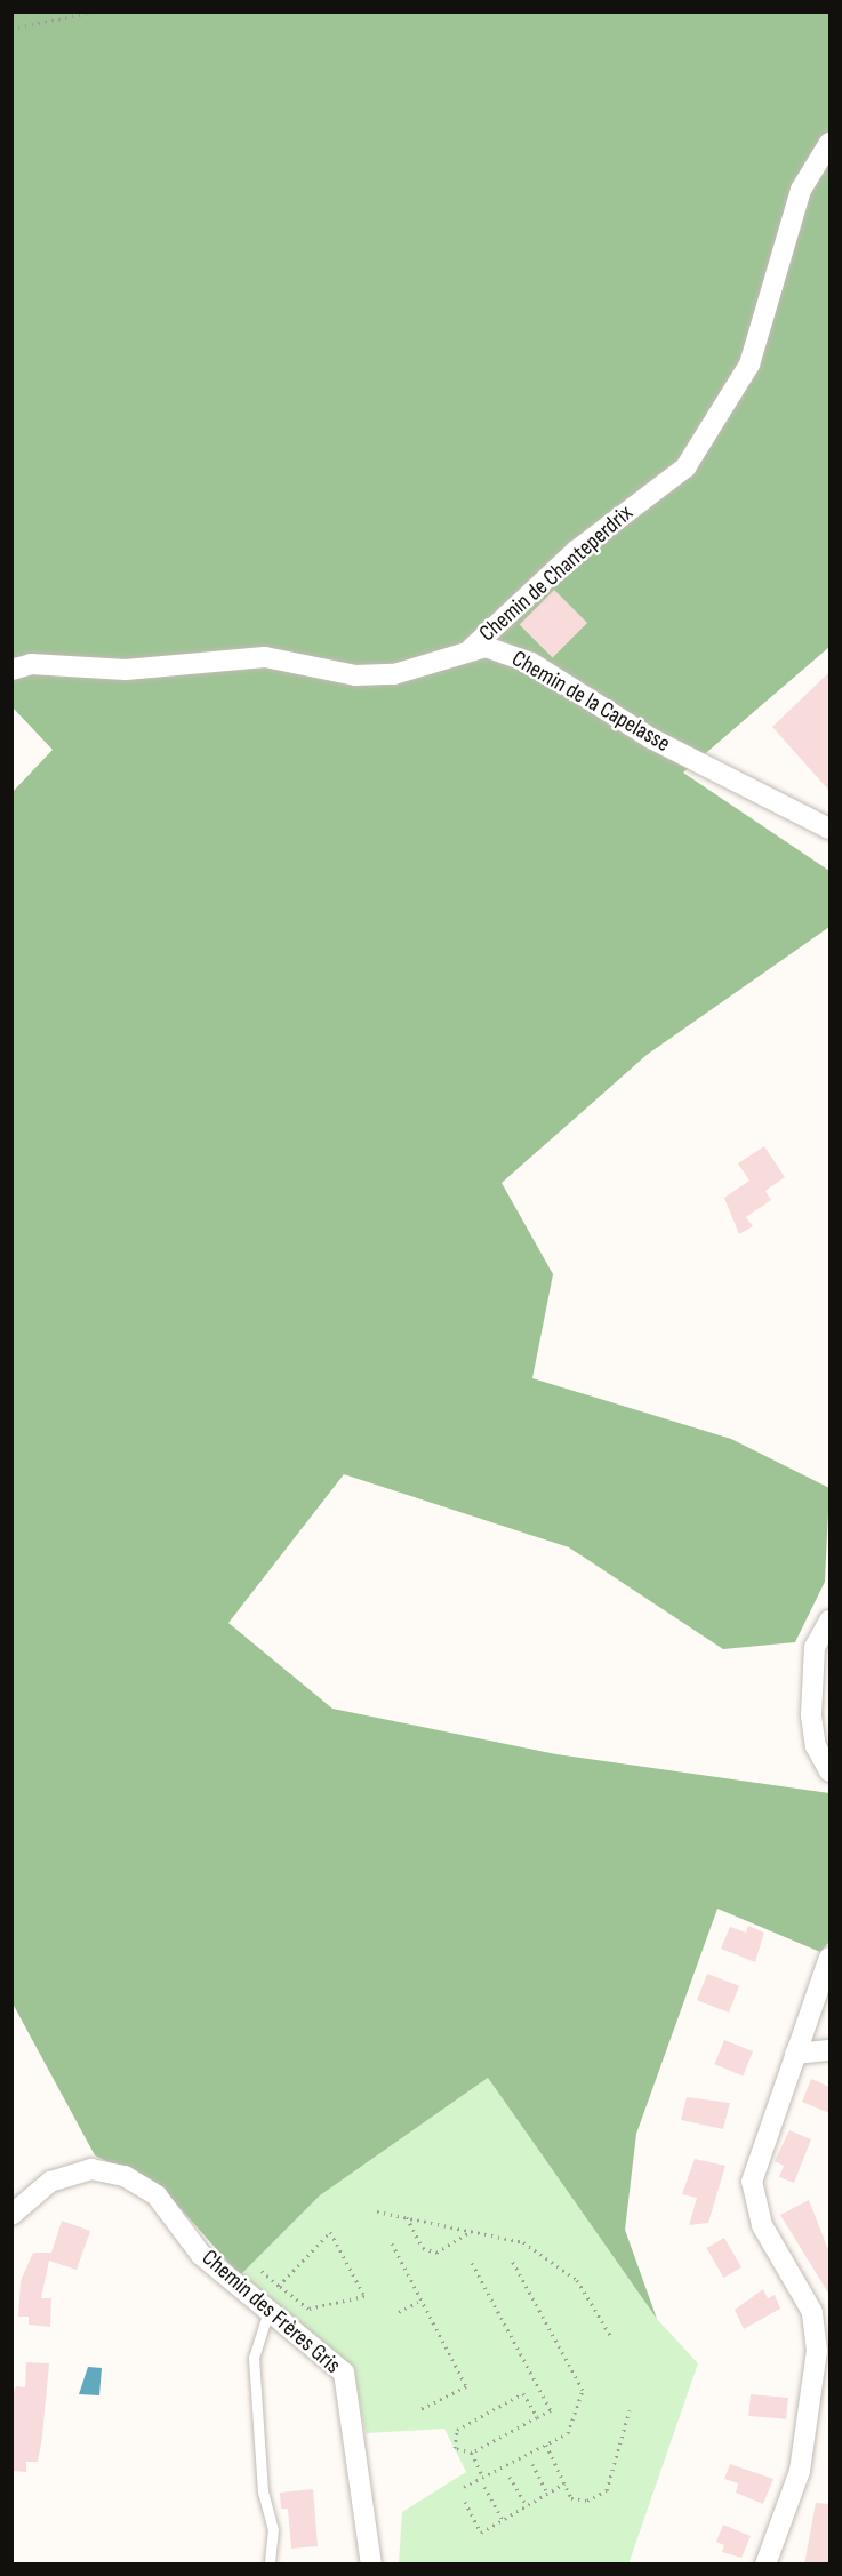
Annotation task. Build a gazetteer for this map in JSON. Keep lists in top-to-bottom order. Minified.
{"streets":{"street":["Chemin de Chanteperdrix","Chemin de la Capelasse","Chemin des Frères Gris"]},"crossings":[["Chemin de Chanteperdrix","Chemin de la Capelasse"]]}
